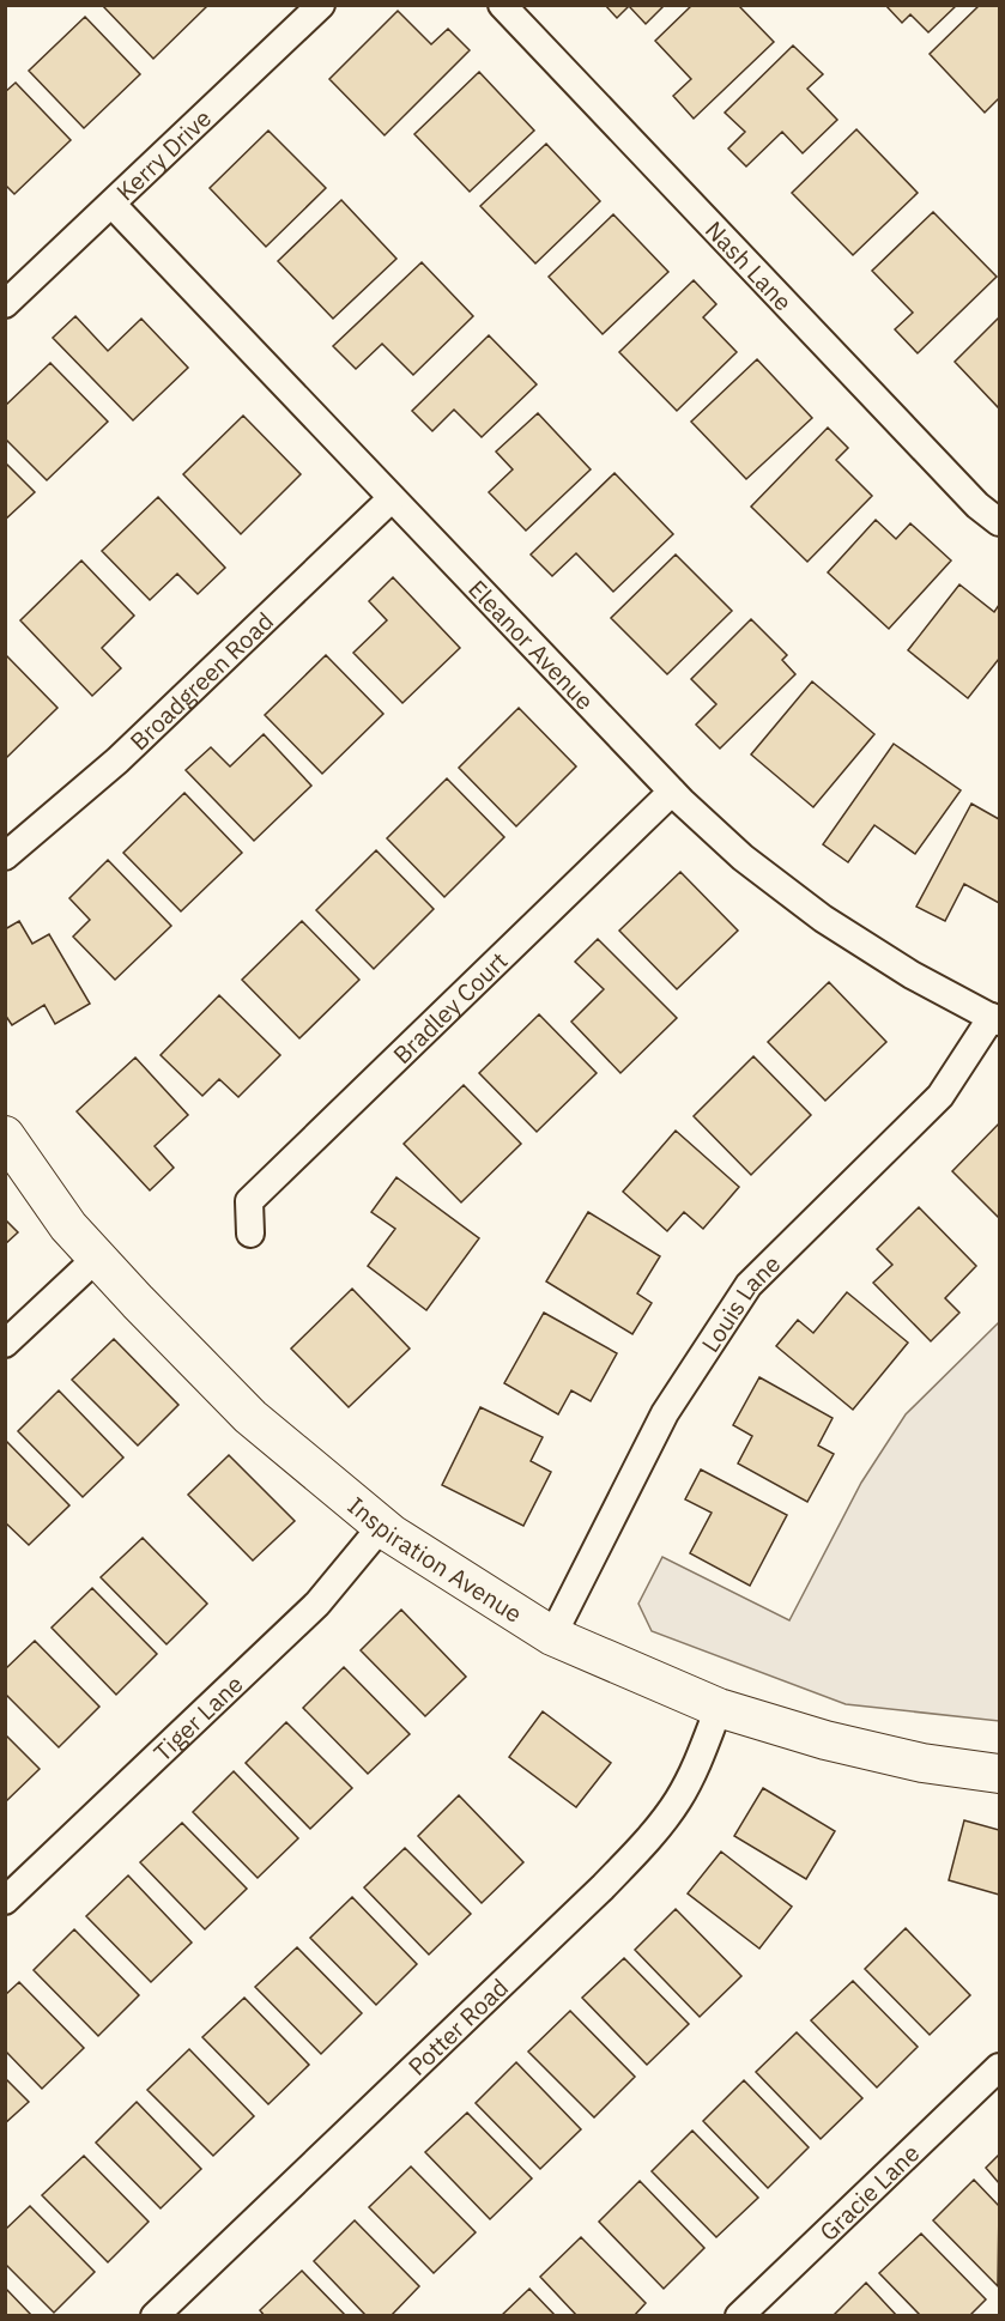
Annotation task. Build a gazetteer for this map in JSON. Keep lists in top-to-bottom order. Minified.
{"streets":{"street":["Kerry Drive","Nash Lane","Eleanor Avenue","Broadgreen Road","Bradley Court","Louis Lane","Inspiration Avenue","Tiger Lane","Potter Road","Gracie Lane"]},"crossings":[["Kerry Drive","Eleanor Avenue"],["Eleanor Avenue","Broadgreen Road"],["Eleanor Avenue","Bradley Court"],["Eleanor Avenue","Louis Lane"],["Louis Lane","Inspiration Avenue"],["Inspiration Avenue","Tiger Lane"],["Inspiration Avenue","Potter Road"]]}
